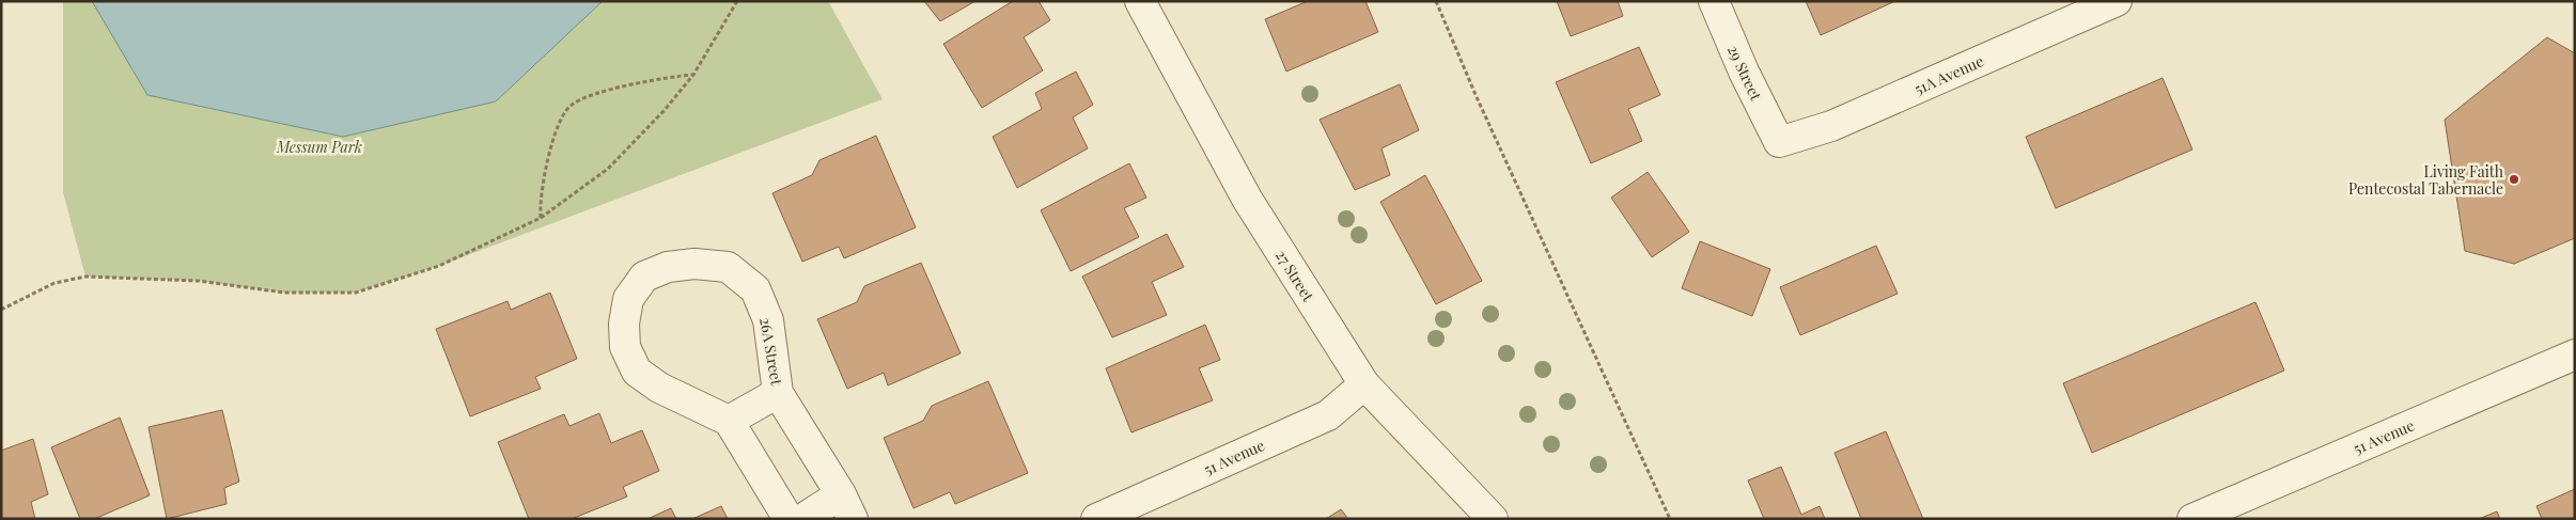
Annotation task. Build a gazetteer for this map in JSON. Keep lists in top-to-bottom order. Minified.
{"streets":{"street":["29 Street","51A Avenue","27 Street","26A Street","51 Avenue"]},"crossings":[["29 Street","51A Avenue"],["27 Street","51 Avenue"]],"parks":["Messum Park"],"places":["Living Faith Pentecostal Tabernacle"]}
